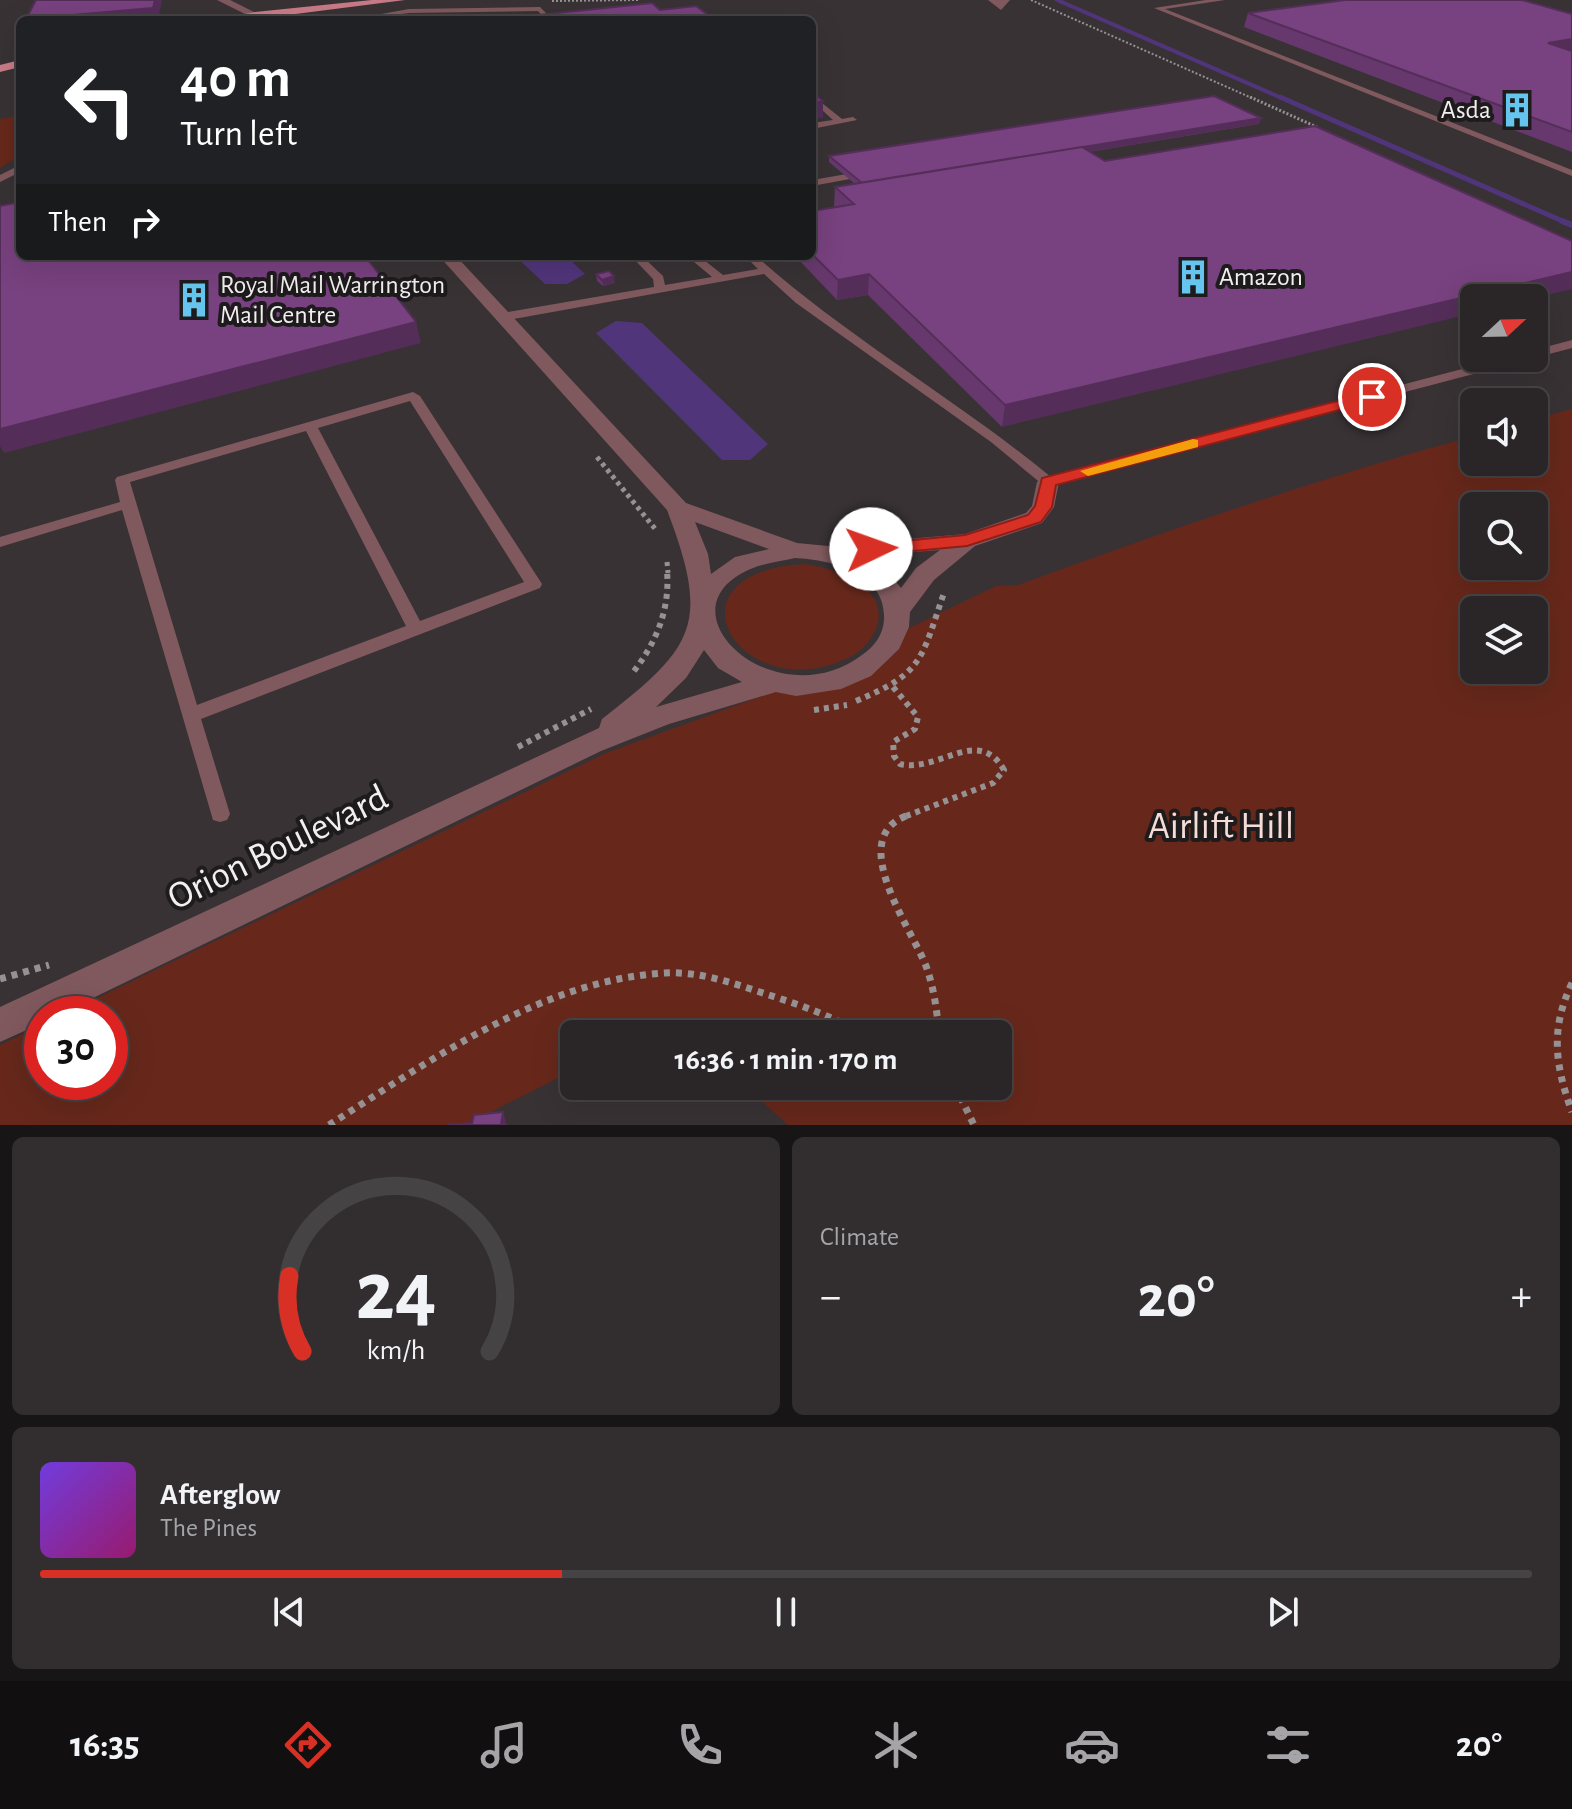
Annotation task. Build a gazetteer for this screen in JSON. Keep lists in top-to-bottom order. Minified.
{"streets":{"street":["Orion Boulevard"]},"parks":["Airlift Hill"],"places":{"building":["Asda","Amazon","Royal Mail Warrington Mail Centre"]},"north":"right","page":{"turn":["40 m","Turn left"],"then":"Then","limit":"30","trip":"16:36 · 1 min · 170 m","tile":"Climate","heat":["−","20°","+"],"song":["Afterglow","The Pines"],"tabs":["16:35","20°"],"gauge":["24","km/h"]}}
